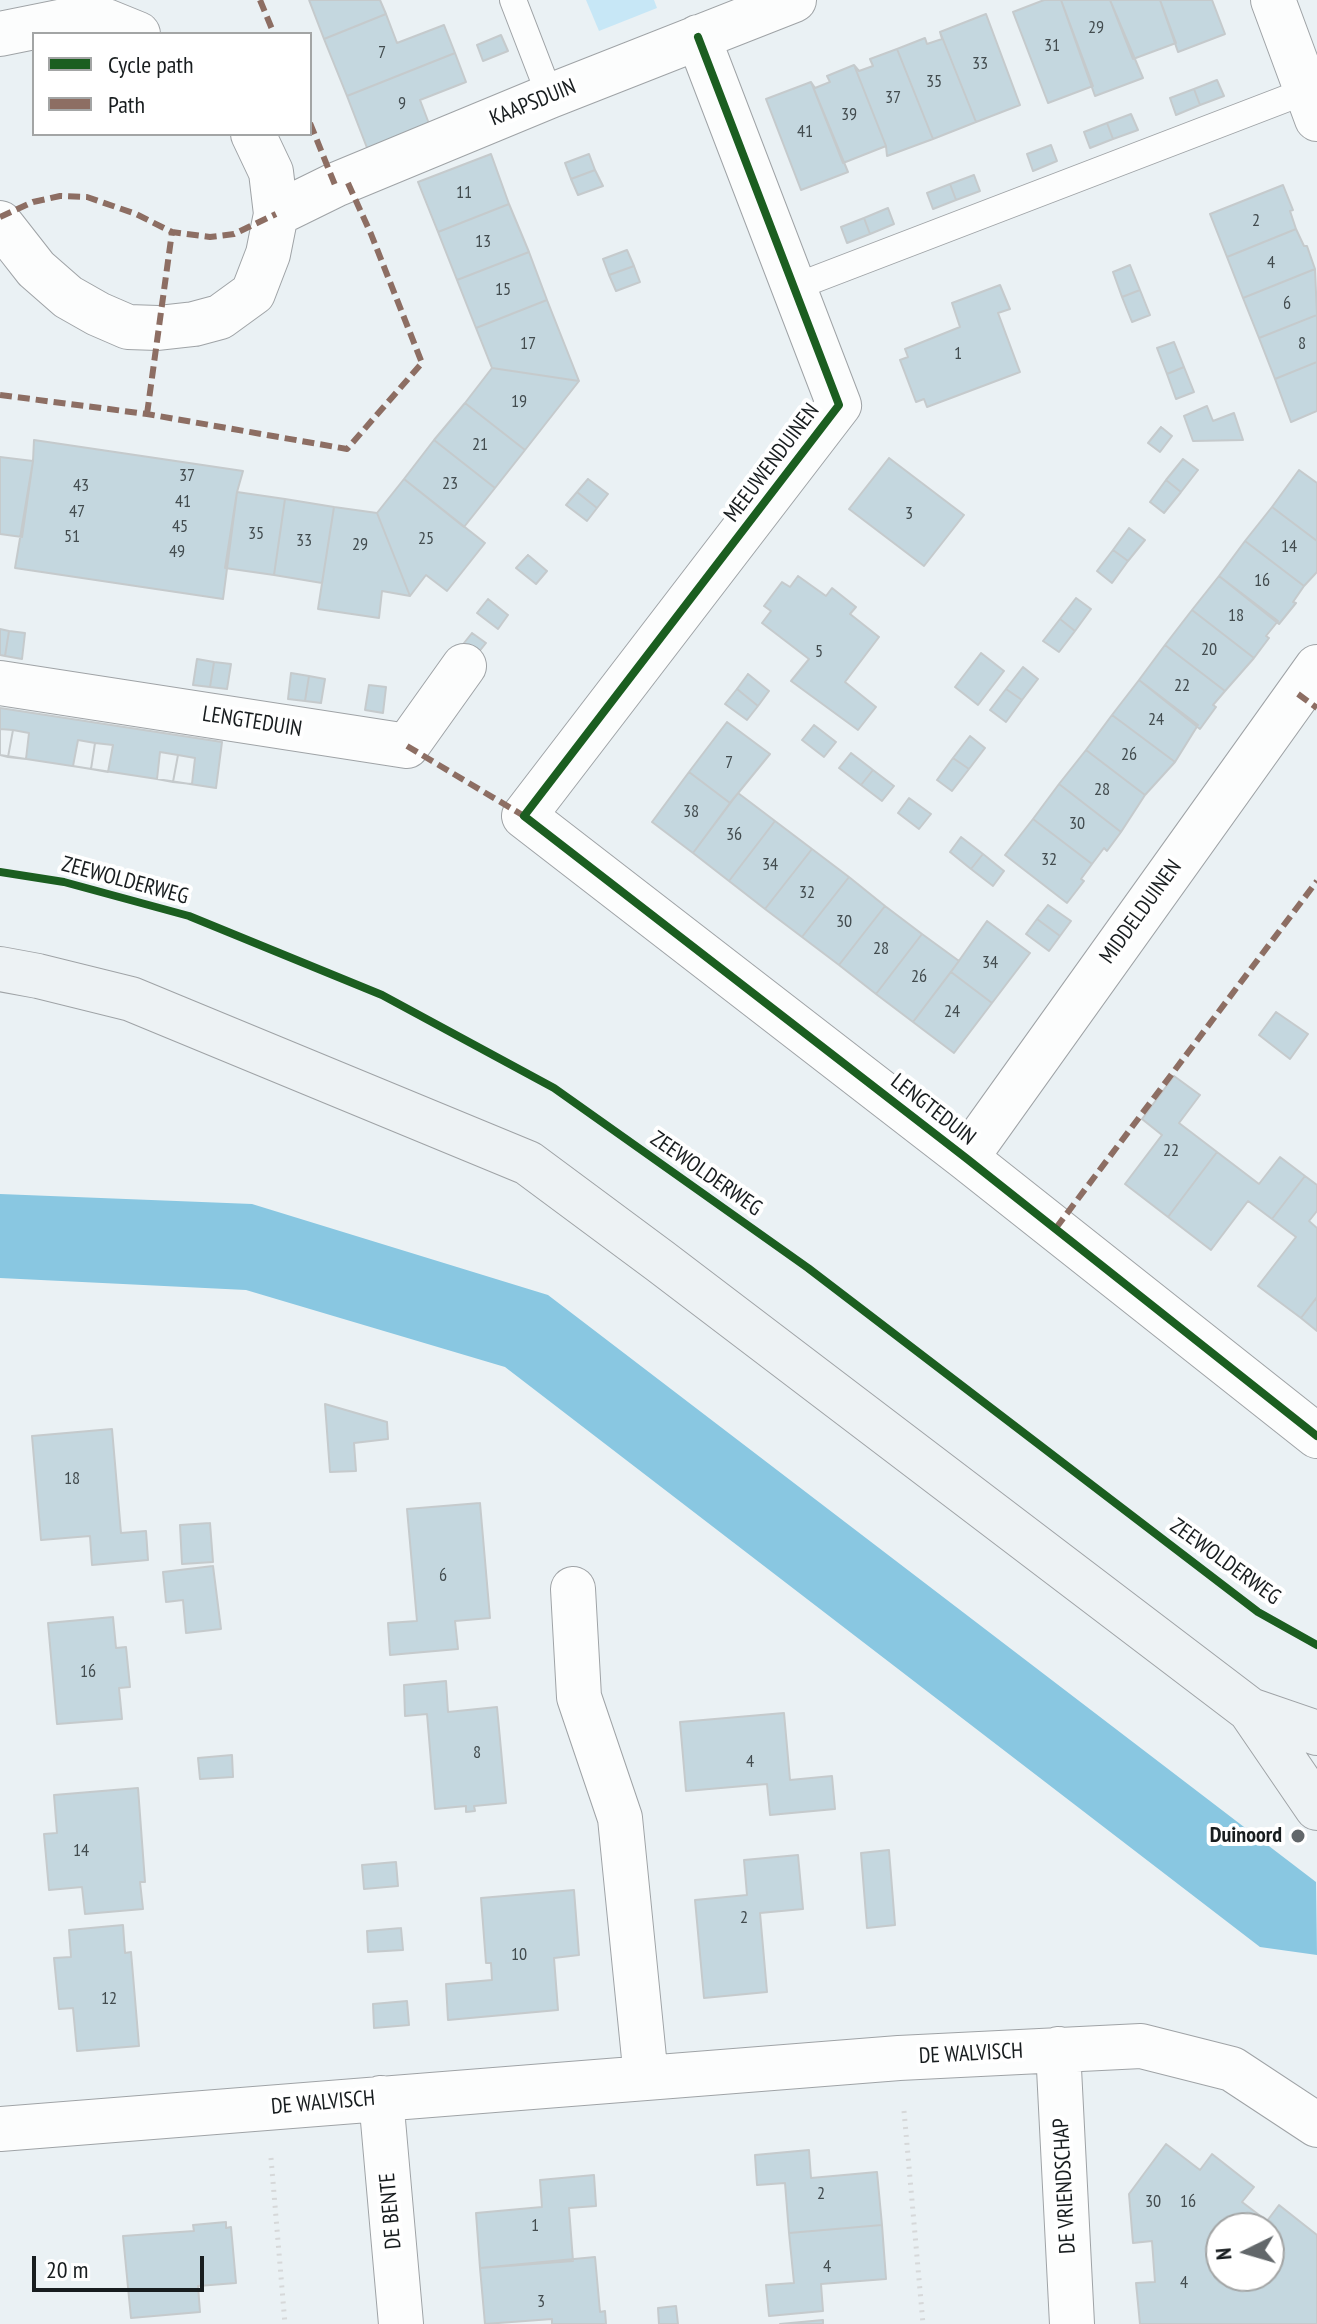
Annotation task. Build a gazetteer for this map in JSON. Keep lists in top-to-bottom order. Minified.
{"streets":{"street":["KAAPSDUIN","MEEUWENDUINEN","LENGTEDUIN","MIDDELDUINEN","DE WALVISCH","DE VRIENDSCHAP","DE BENTE"],"cycle path":["ZEEWOLDERWEG"]},"crossings":[["KAAPSDUIN","MEEUWENDUINEN"],["MEEUWENDUINEN","LENGTEDUIN"],["LENGTEDUIN","MIDDELDUINEN"],["DE WALVISCH","DE VRIENDSCHAP"],["DE WALVISCH","DE BENTE"]],"places":["Duinoord"],"house_numbers":["29","31","7","33","35","37","9","39","41","11","2","13","4","15","6","17","8","1","19","21","37","23","43","41","47","3","45","35","51","25","33","29","14","49","16","18","20","5","22","24","26","7","28","38","30","36","32","34","32","30","28","34","26","24","22","18","6","16","8","4","14","2","10","12","2","30","16","1","4","4","3"],"legend":["Cycle path","Path"],"scale_bar":"20 m","north":"left"}
